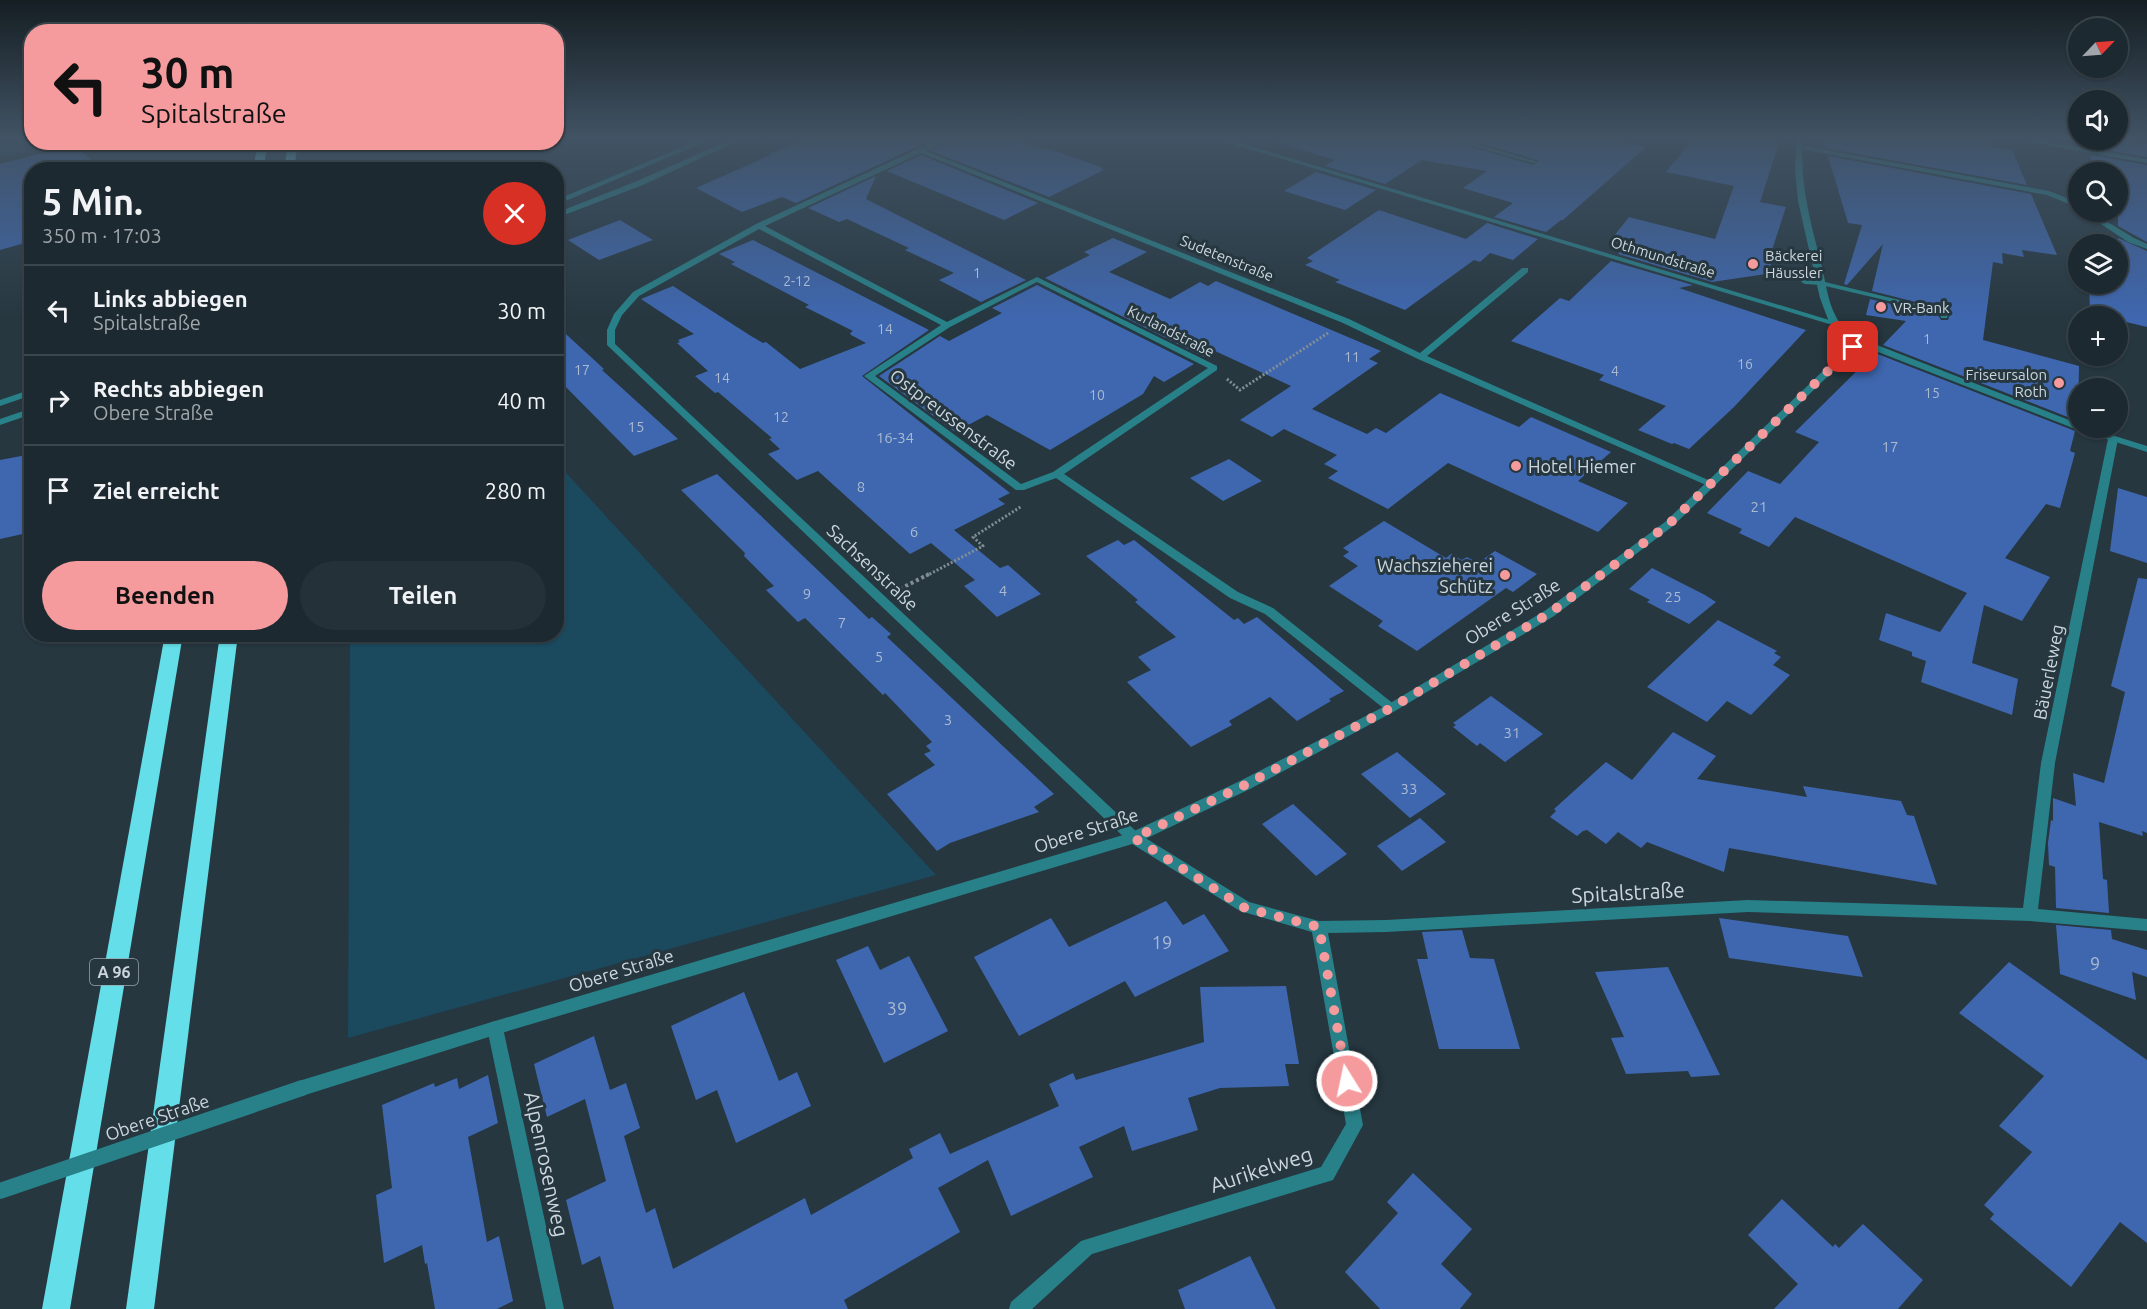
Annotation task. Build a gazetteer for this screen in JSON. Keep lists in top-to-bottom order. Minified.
{"streets":{"highway":["A 96"],"street":["Othmundstraße","Sudetenstraße","Kurlandstraße","Ostpreussenstraße","Sachsenstraße","Obere Straße","Bäuerleweg","Spitalstraße","Alpenrosenweg","Aurikelweg"]},"crossings":[["Sudetenstraße","Obere Straße"],["Kurlandstraße","Ostpreussenstraße"],["Sachsenstraße","Obere Straße"],["Sachsenstraße","Spitalstraße"],["Obere Straße","Spitalstraße"],["Obere Straße","Alpenrosenweg"],["Bäuerleweg","Spitalstraße"],["Spitalstraße","Aurikelweg"]],"places":["Bäckerei Häussler","VR-Bank","Friseursalon Roth","Hotel Hiemer","Wachszieherei Schütz"],"house_numbers":["1","2-12","14","1","11","16","17","4","14","15","10","12","15","16-34","17","8","21","6","4","9","25","7","5","3","31","33","19","9","39"],"north":"top right","page":{"map_buttons":["+","−"],"turn":["30 m","Spitalstraße"],"heading":["5 Min.","350 m · 17:03"],"list":[{"name":"Links abbiegen","note":"Spitalstraße","value":"30 m"},{"name":"Rechts abbiegen","note":"Obere Straße","value":"40 m"},{"name":"Ziel erreicht","value":"280 m"}],"buttons":["Beenden","Teilen"]}}
